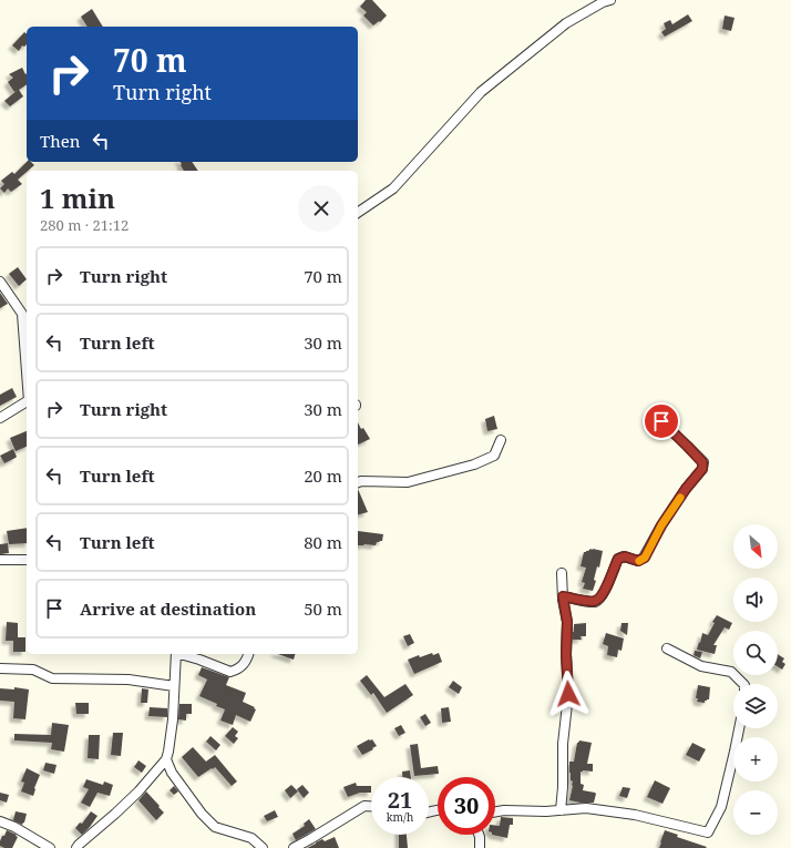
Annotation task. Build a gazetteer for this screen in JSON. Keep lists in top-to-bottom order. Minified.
{"north":"bottom right","page":{"turn":["70 m","Turn right"],"then":"Then","heading":["1 min","280 m · 21:12"],"list":[{"name":"Turn right","value":"70 m"},{"name":"Turn left","value":"30 m"},{"name":"Turn right","value":"30 m"},{"name":"Turn left","value":"20 m"},{"name":"Turn left","value":"80 m"},{"name":"Arrive at destination","value":"50 m"}],"map_buttons":["+","−"],"speed":"21 km/h","limit":"30"}}
